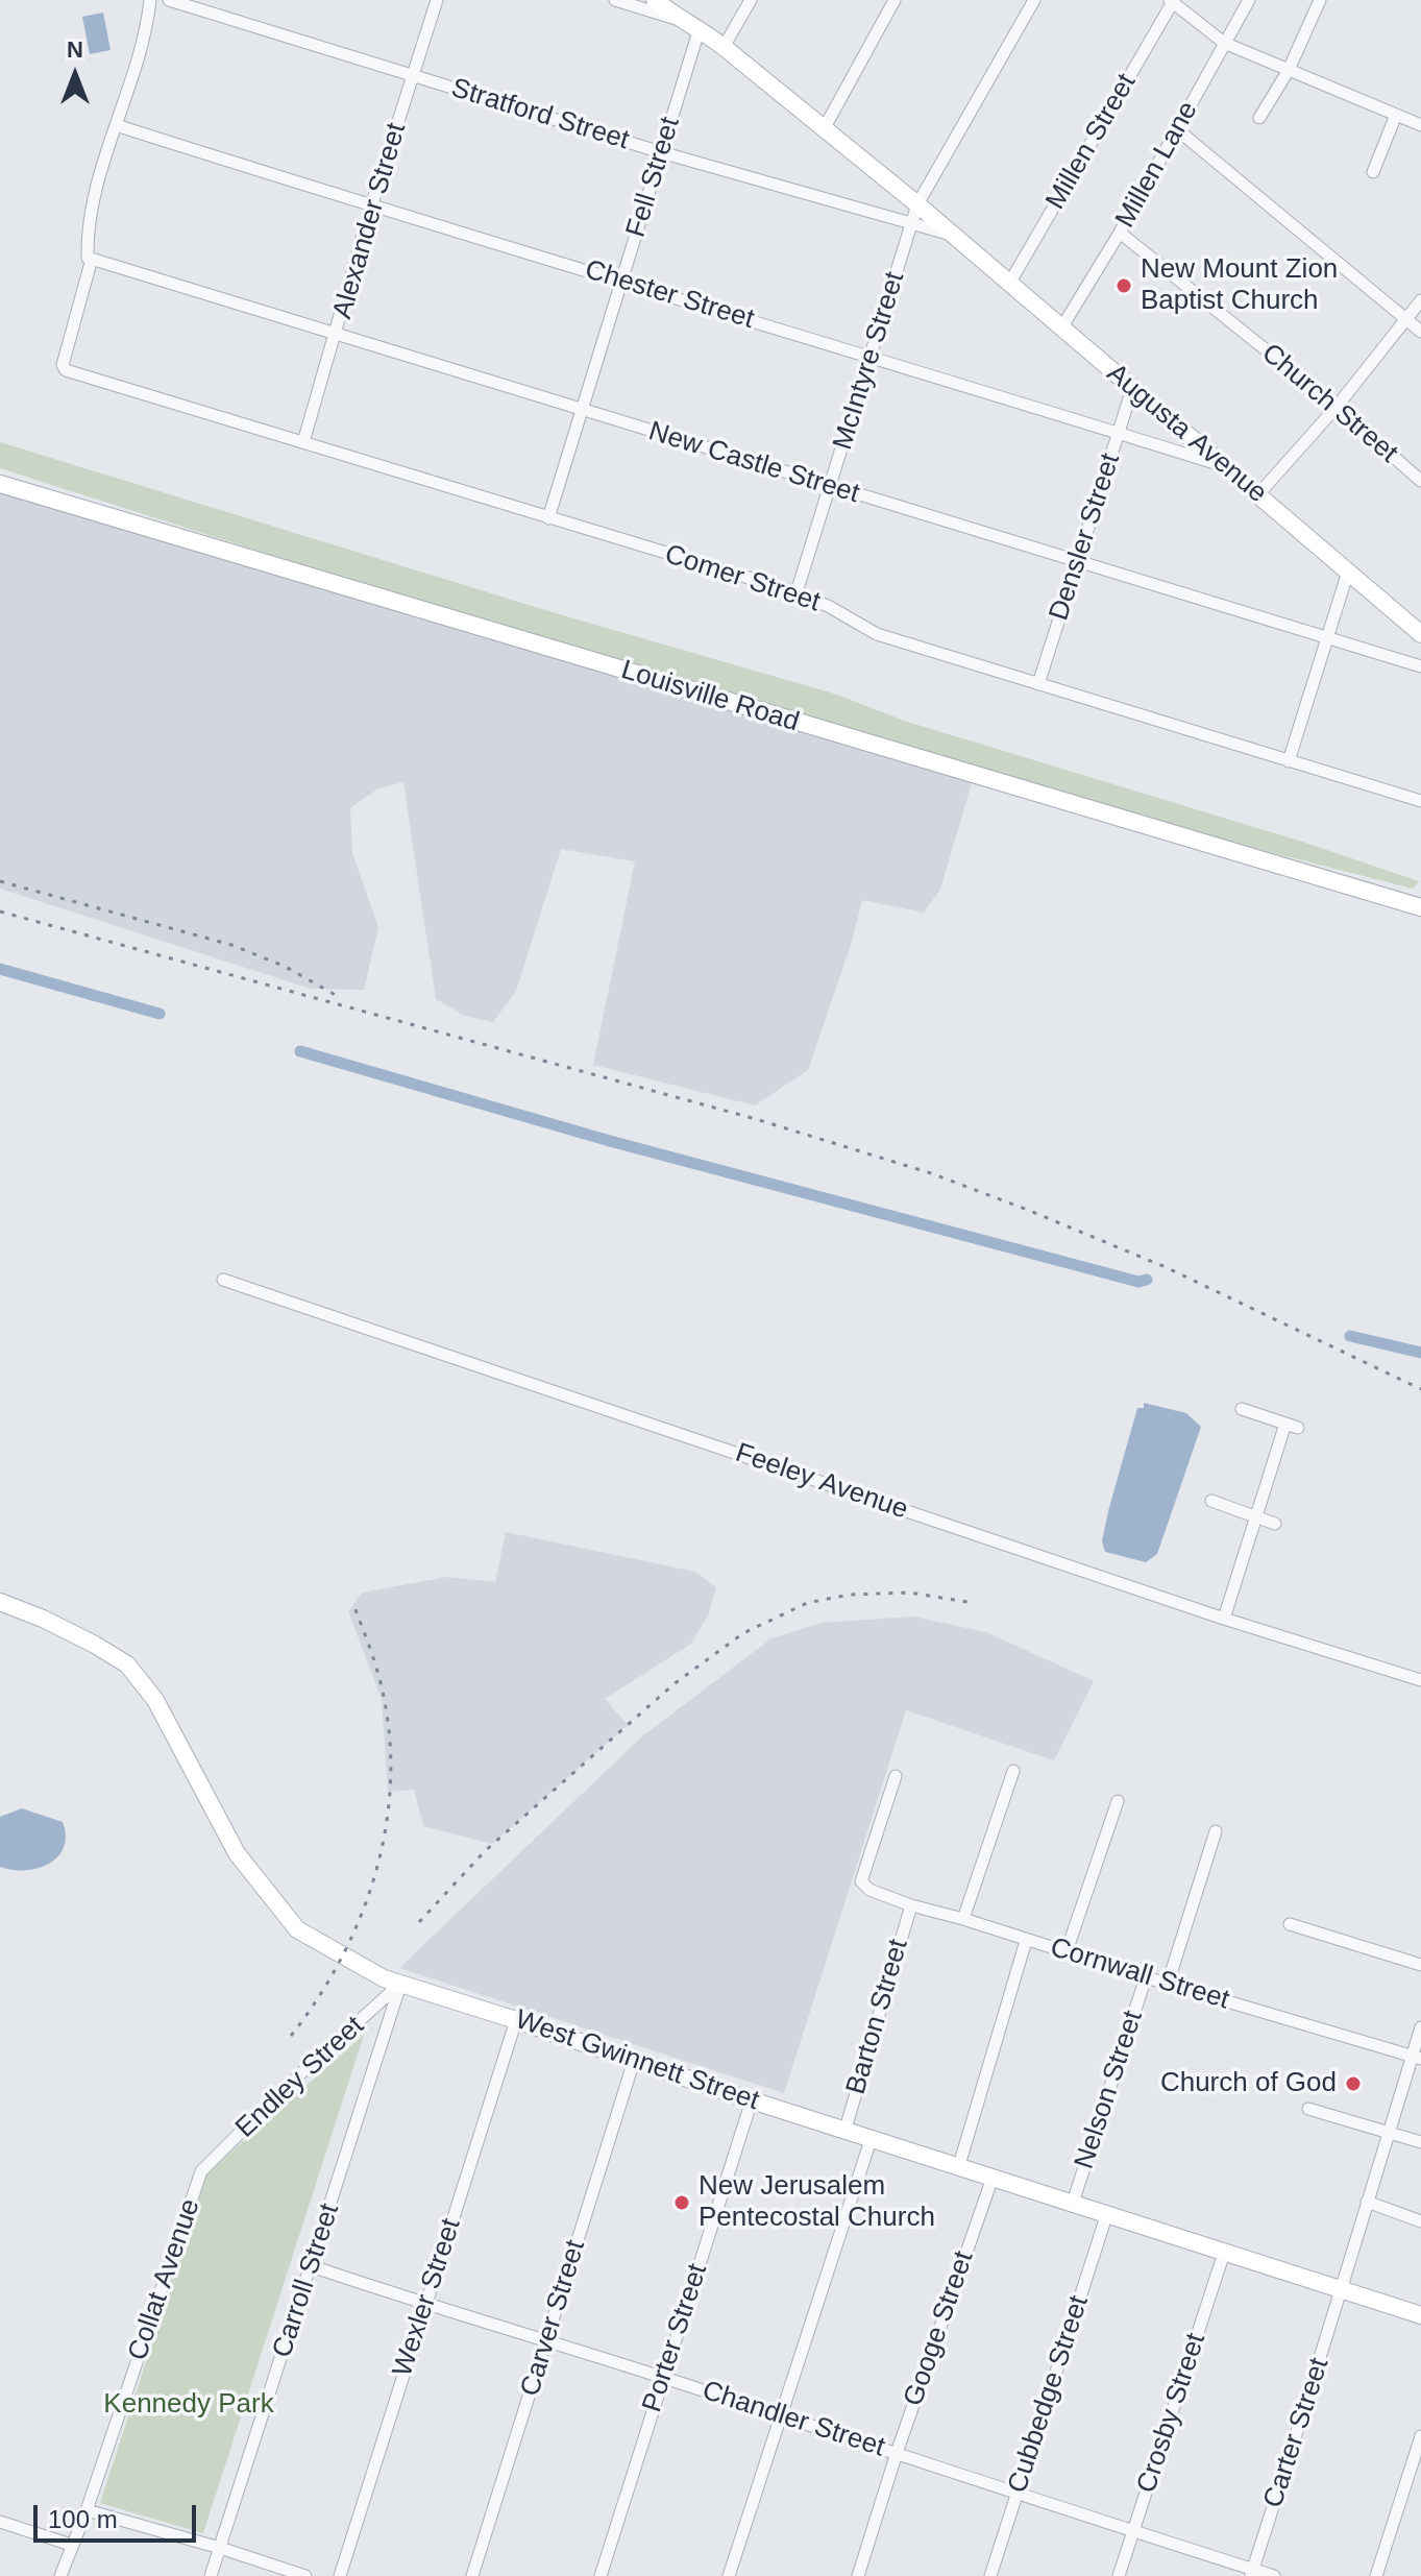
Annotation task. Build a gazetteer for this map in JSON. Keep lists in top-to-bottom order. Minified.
{"streets":{"main road":["Augusta Avenue","Louisville Road","West Gwinnett Street"],"street":["Stratford Street","Millen Street","Millen Lane","Fell Street","Alexander Street","Chester Street","McIntyre Street","Church Street","New Castle Street","Densler Street","Comer Street","Feeley Avenue","Cornwall Street","Barton Street","Endley Street","Nelson Street","Collat Avenue","Carroll Street","Wexler Street","Carver Street","Googe Street","Porter Street","Cubbedge Street","Crosby Street","Chandler Street","Carter Street"]},"crossings":[["Stratford Street","Fell Street"],["Stratford Street","Alexander Street"],["Stratford Street","McIntyre Street"],["Stratford Street","Augusta Avenue"],["Millen Street","Augusta Avenue"],["Millen Lane","Church Street"],["Millen Lane","Augusta Avenue"],["Fell Street","Chester Street"],["Fell Street","Augusta Avenue"],["Fell Street","New Castle Street"],["Fell Street","Comer Street"],["Alexander Street","Chester Street"],["Alexander Street","New Castle Street"],["Alexander Street","Comer Street"],["Chester Street","McIntyre Street"],["Chester Street","Augusta Avenue"],["Chester Street","Densler Street"],["McIntyre Street","Augusta Avenue"],["McIntyre Street","New Castle Street"],["McIntyre Street","Comer Street"],["Augusta Avenue","Densler Street"],["New Castle Street","Densler Street"],["New Castle Street","Comer Street"],["Densler Street","Comer Street"],["Cornwall Street","Barton Street"],["Cornwall Street","Nelson Street"],["Cornwall Street","Carter Street"],["Barton Street","West Gwinnett Street"],["West Gwinnett Street","Endley Street"],["West Gwinnett Street","Nelson Street"],["West Gwinnett Street","Carroll Street"],["West Gwinnett Street","Wexler Street"],["West Gwinnett Street","Carver Street"],["West Gwinnett Street","Googe Street"],["West Gwinnett Street","Porter Street"],["West Gwinnett Street","Cubbedge Street"],["West Gwinnett Street","Crosby Street"],["West Gwinnett Street","Carter Street"],["Endley Street","Collat Avenue"],["Endley Street","Carroll Street"],["Carroll Street","Chandler Street"],["Wexler Street","Chandler Street"],["Carver Street","Chandler Street"],["Googe Street","Chandler Street"],["Porter Street","Chandler Street"],["Cubbedge Street","Chandler Street"],["Crosby Street","Chandler Street"],["Chandler Street","Carter Street"]],"parks":["Kennedy Park"],"places":["New Mount Zion Baptist Church","Church of God","New Jerusalem Pentecostal Church"],"scale_bar":"100 m","north":"top"}
